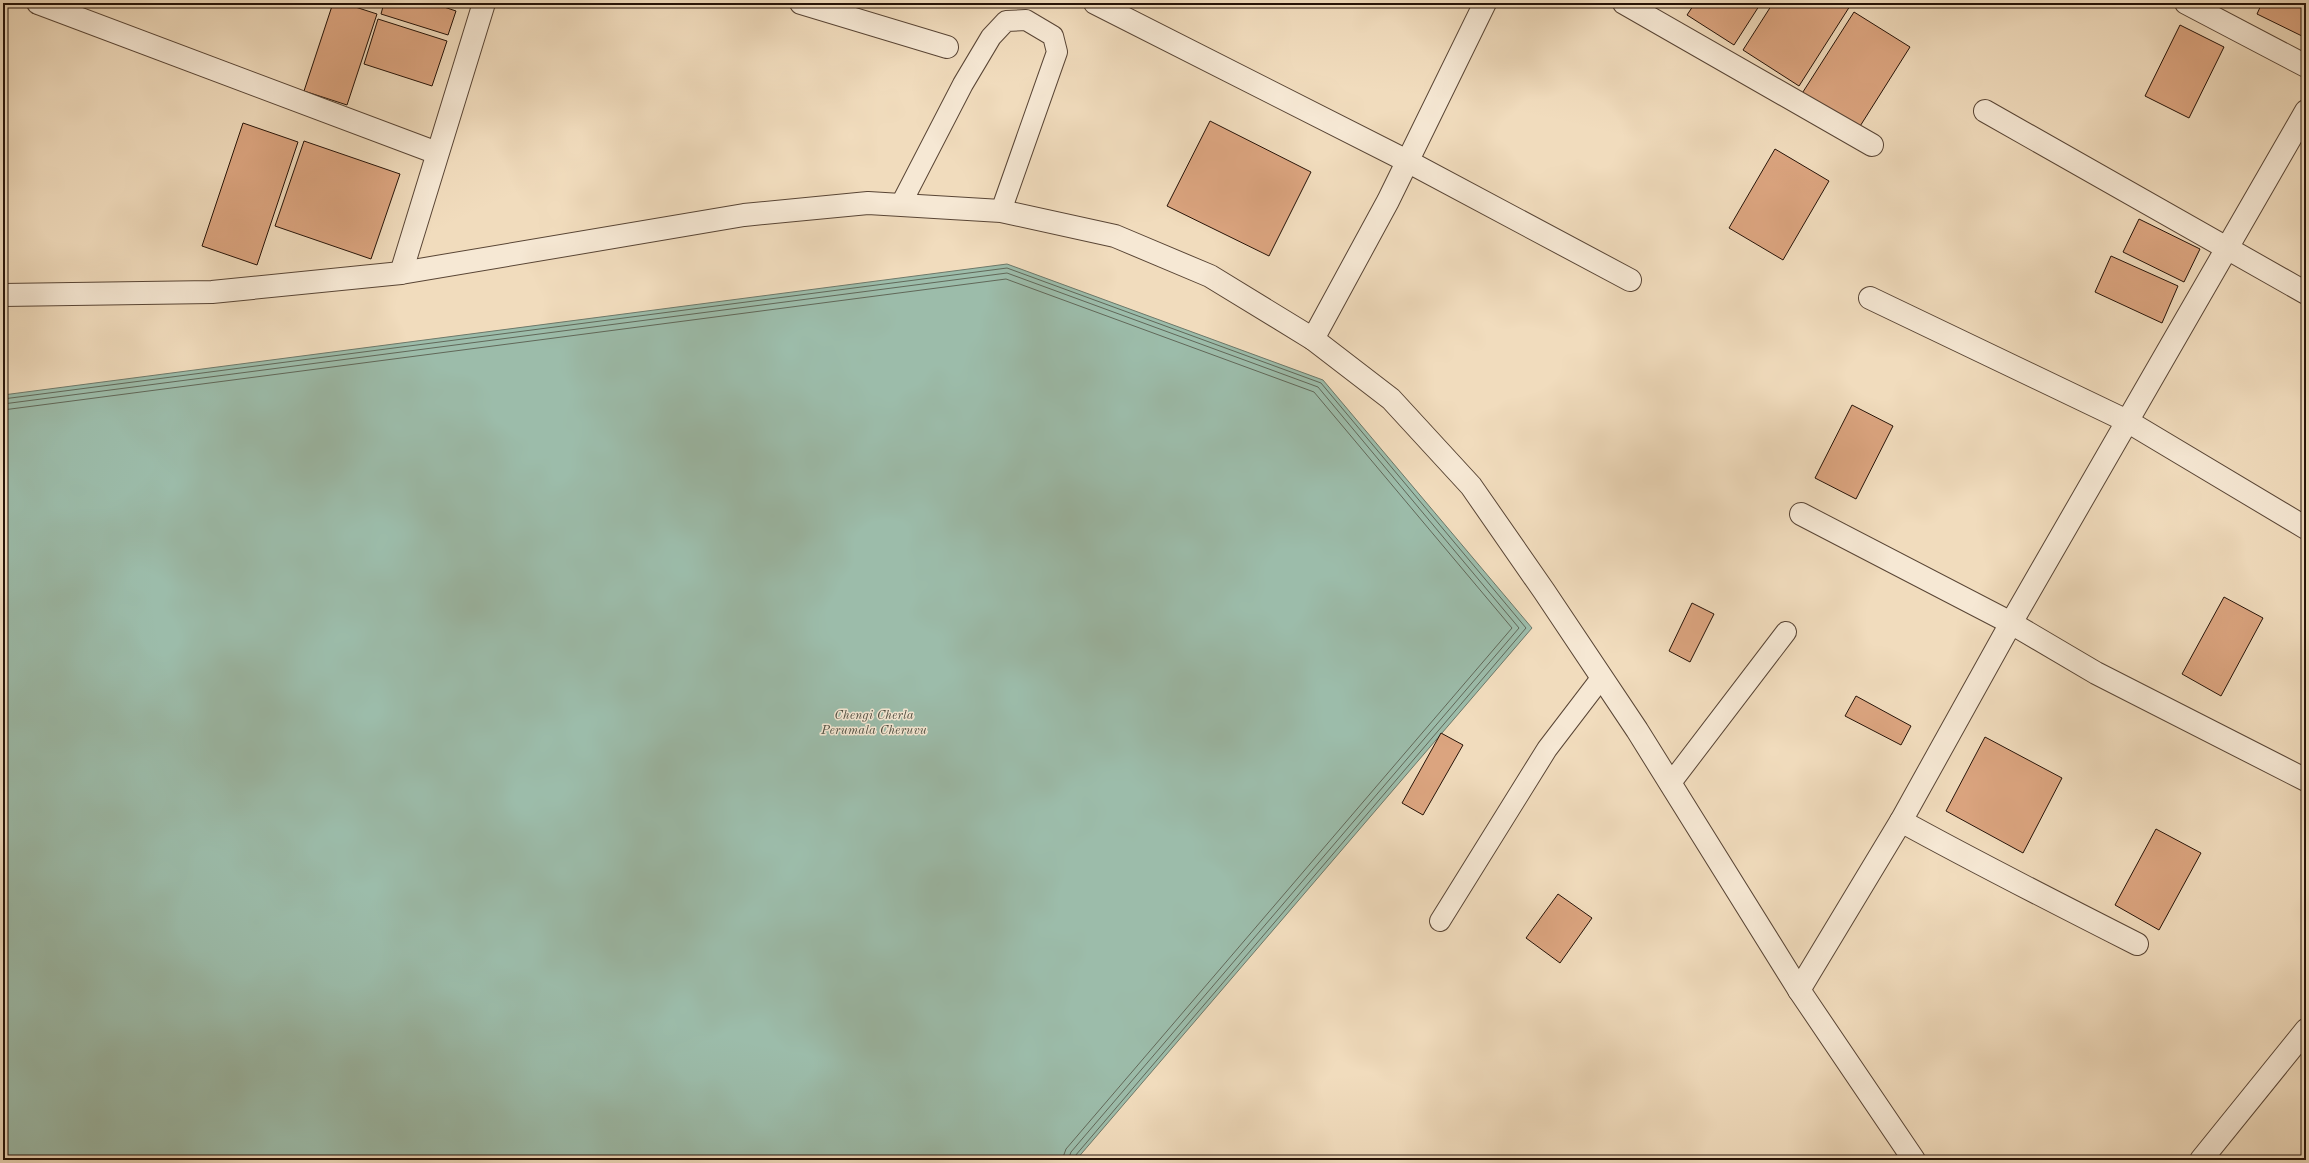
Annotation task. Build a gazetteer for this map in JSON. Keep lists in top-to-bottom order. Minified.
{"water":["Chengi Cherla Perumala Cheruvu"]}
